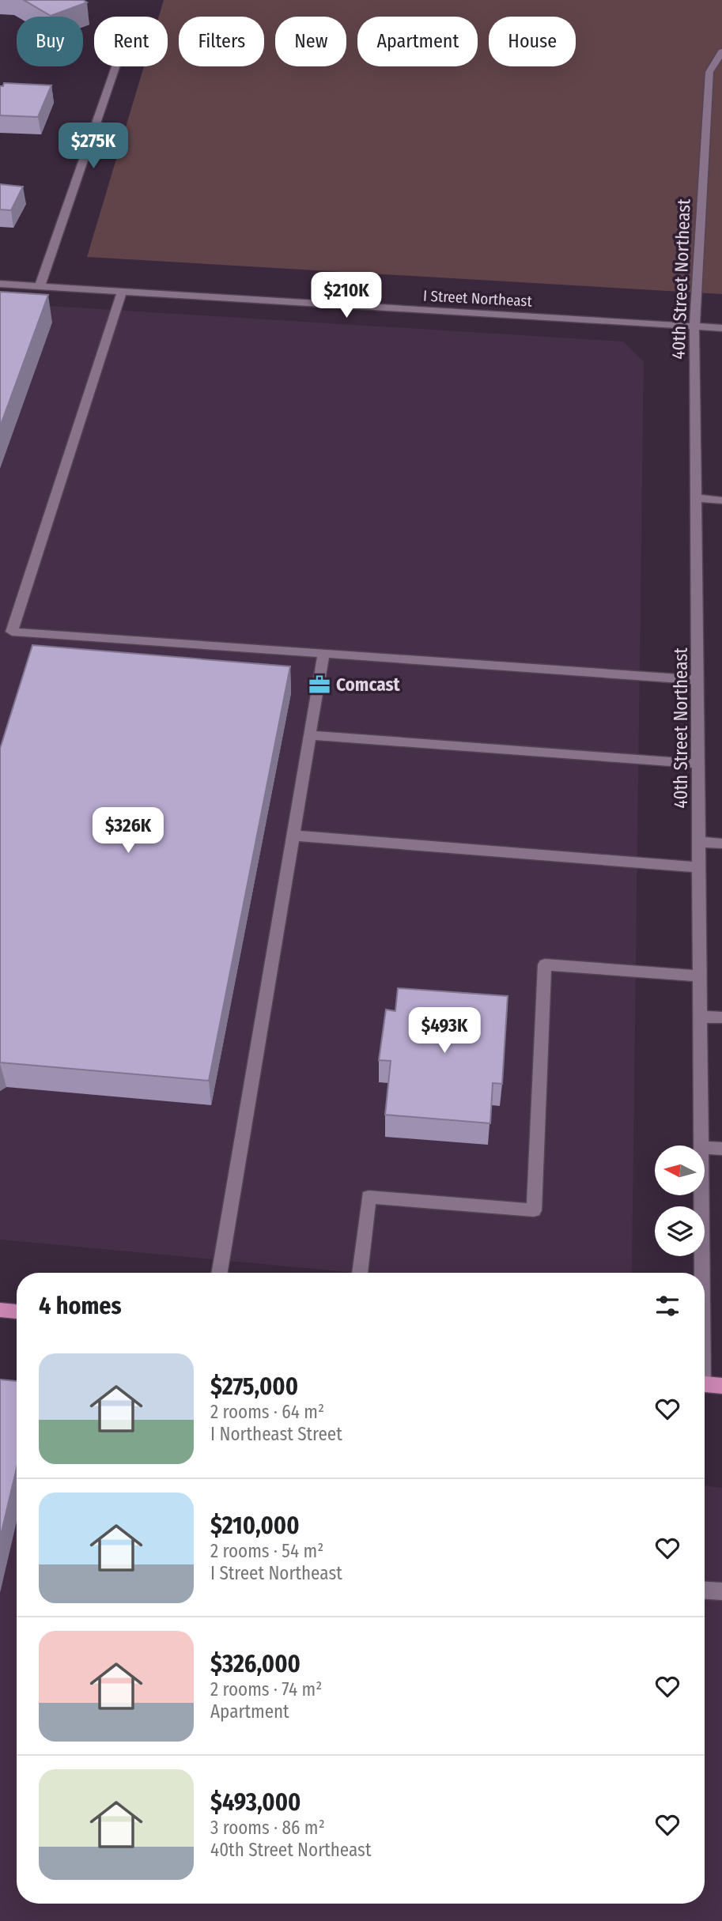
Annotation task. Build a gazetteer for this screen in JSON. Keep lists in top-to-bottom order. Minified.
{"streets":{"street":["40th Street Northeast","I Street Northeast"]},"crossings":[["40th Street Northeast","I Street Northeast"]],"places":{"office":["Comcast"]},"north":"left","page":{"chip":["Buy","Rent","Filters","New","Apartment","House"],"price":["$275K","$210K","$326K","$493K"],"heading":"4 homes","list":[{"name":"$275,000","note":"2 rooms · 64 m² · I Northeast Street"},{"name":"$210,000","note":"2 rooms · 54 m² · I Street Northeast"},{"name":"$326,000","note":"2 rooms · 74 m² · Apartment"},{"name":"$493,000","note":"3 rooms · 86 m² · 40th Street Northeast"}]}}
